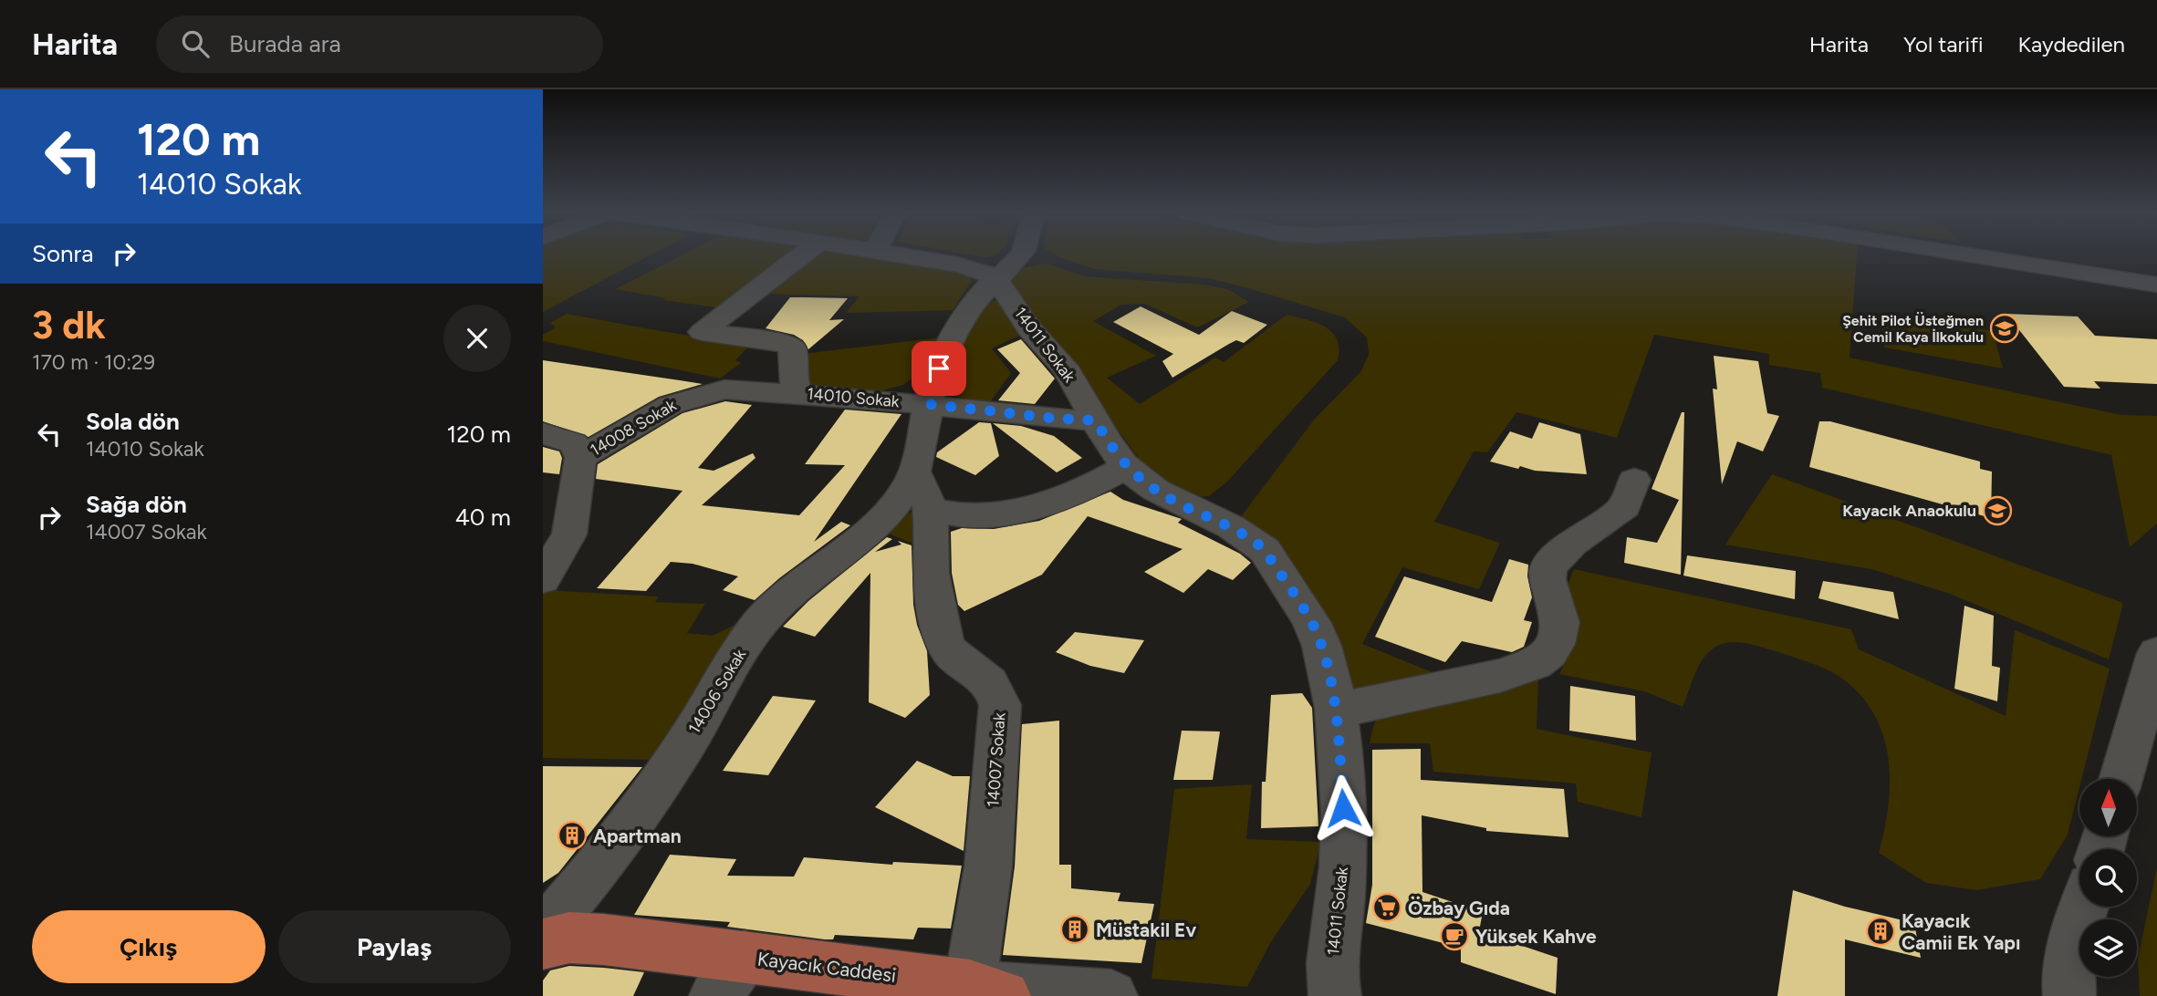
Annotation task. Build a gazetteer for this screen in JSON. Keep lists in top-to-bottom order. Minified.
{"streets":{"main road":["Kayacık Caddesi"],"street":["14011 Sokak","14010 Sokak","14008 Sokak","14006 Sokak","14007 Sokak"]},"crossings":[["14011 Sokak","14010 Sokak"],["14011 Sokak","14007 Sokak"],["14010 Sokak","14008 Sokak"],["14010 Sokak","14007 Sokak"],["14006 Sokak","14007 Sokak"],["14007 Sokak","Kayacık Caddesi"]],"places":{"school or university":["Şehit Pilot Üsteğmen Cemil Kaya İlkokulu","Kayacık Anaokulu"],"building":["Apartman","Müstakil Ev","Kayacık Camii Ek Yapı"],"supermarket":["Özbay Gıda"],"cafe":["Yüksek Kahve"]},"north":"top","page":{"header":"Harita","search":"Burada ara","nav":["Harita","Yol tarifi","Kaydedilen"],"turn":["120 m","14010 Sokak"],"then":"Sonra","heading":["3 dk","170 m · 10:29"],"list":[{"name":"Sola dön","note":"14010 Sokak","value":"120 m"},{"name":"Sağa dön","note":"14007 Sokak","value":"40 m"}],"buttons":["Çıkış","Paylaş"]}}
